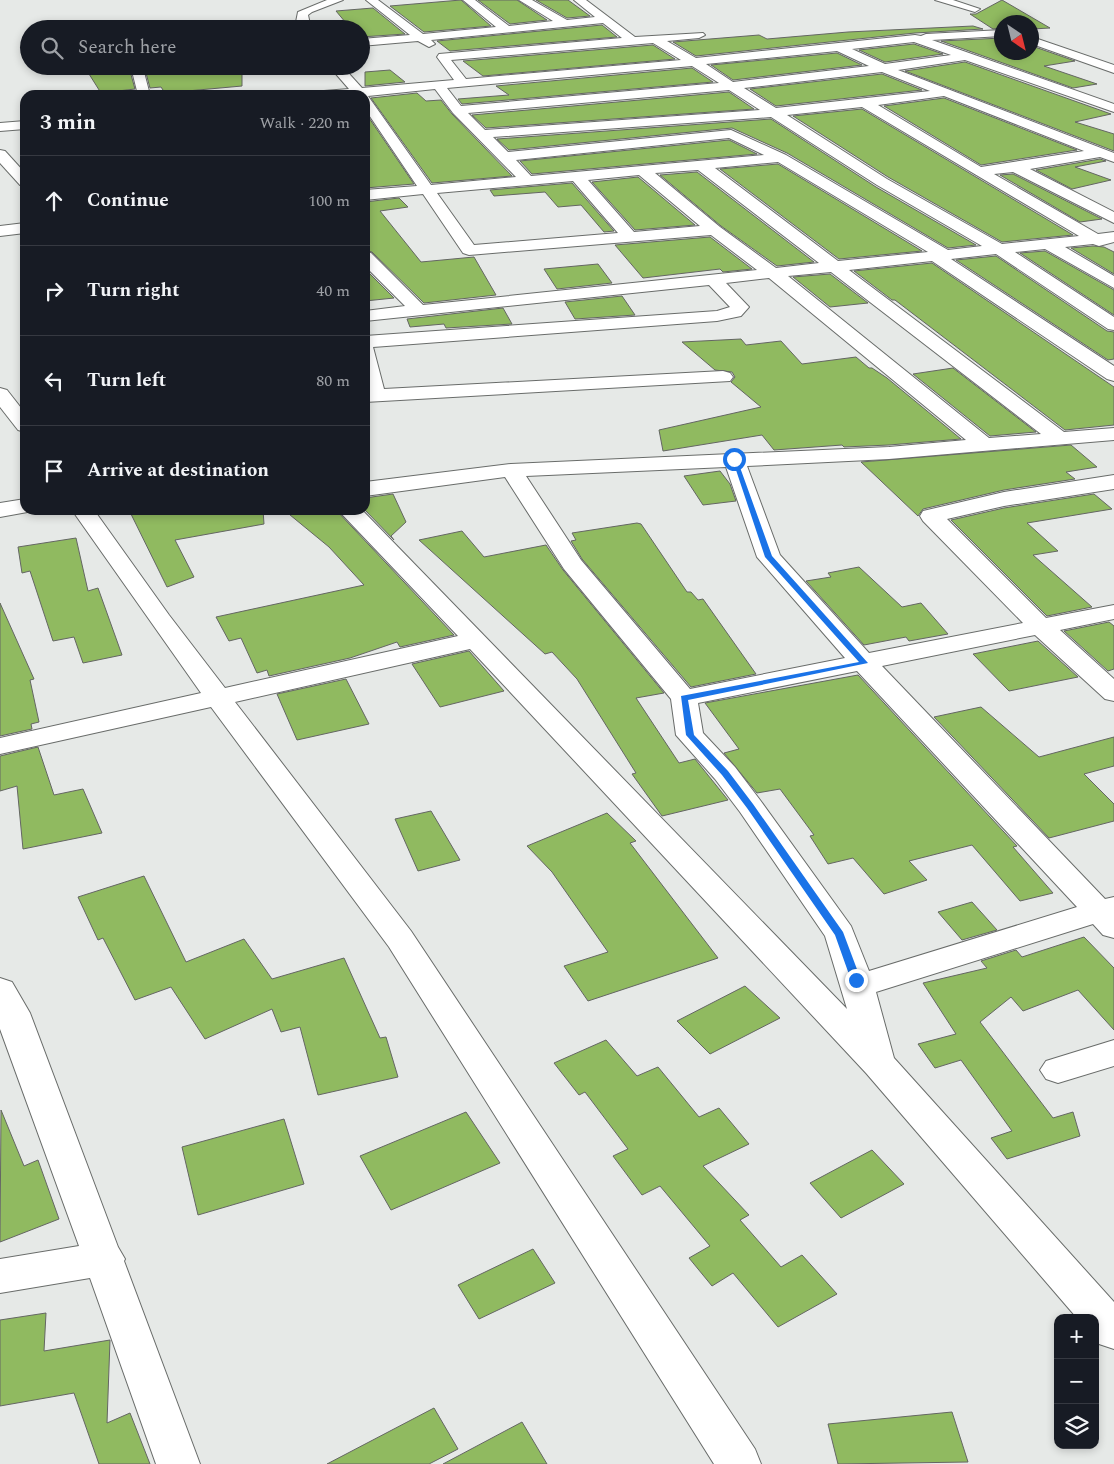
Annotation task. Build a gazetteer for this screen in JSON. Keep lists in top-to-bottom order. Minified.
{"north":"bottom right","page":{"search":"Search here","heading":["3 min","Walk · 220 m"],"list":[["Continue","100 m"],["Turn right","40 m"],["Turn left","80 m"],"Arrive at destination"],"map_buttons":["+","−"]}}
